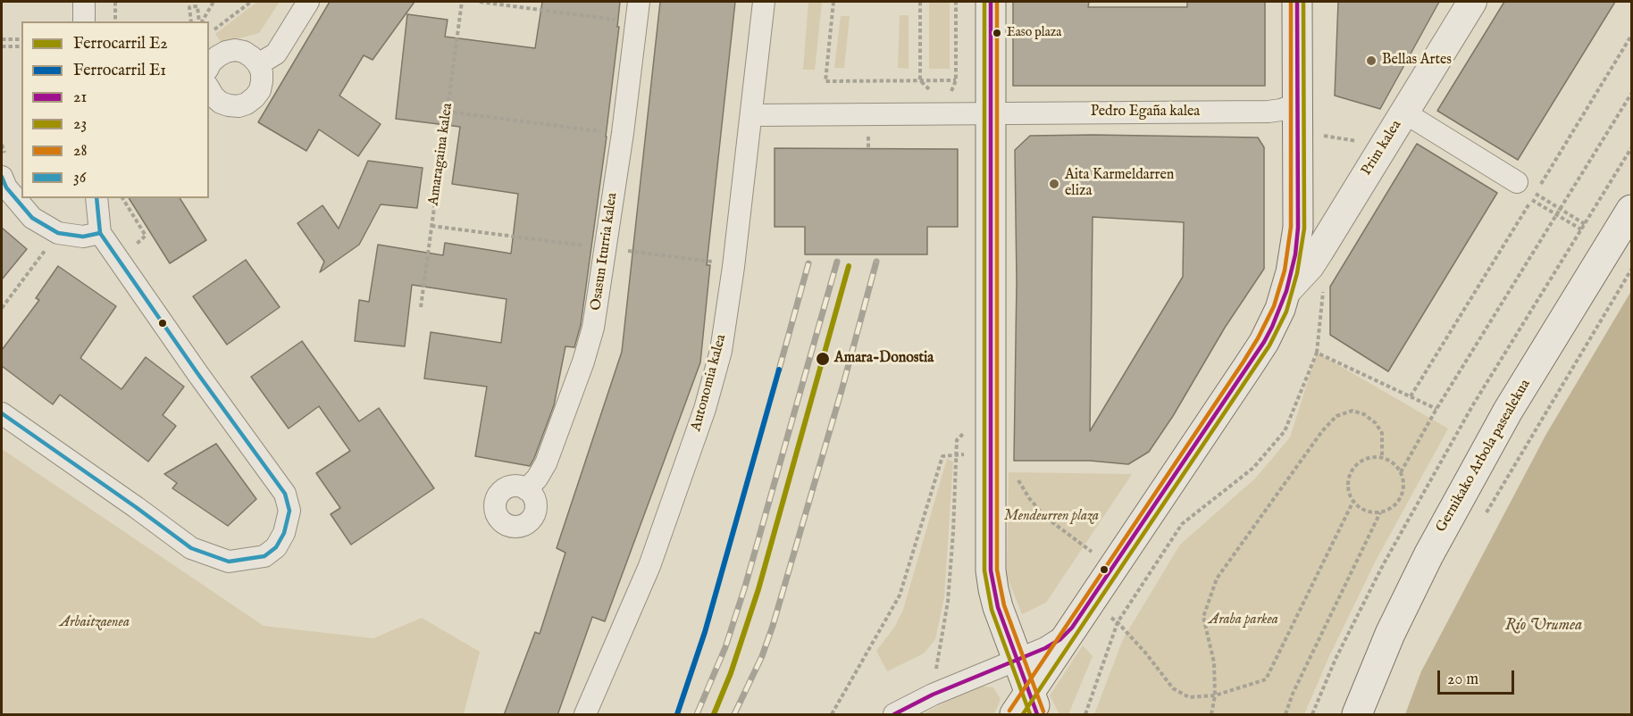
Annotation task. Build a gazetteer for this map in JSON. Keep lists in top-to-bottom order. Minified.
{"streets":{"main road":["Gernikako Arbola pasealekua"],"street":["Pedro Egaña kalea","Prim kalea","Osasun Iturria kalea","Autonomia kalea"],"path":["Amaragaina kalea"]},"water":["Río Urumea"],"parks":["Mendeurren plaza","Araba parkea","Arbaitzaenea"],"places":["Easo plaza","Bellas Artes","Aita Karmeldarren eliza","Amara-Donostia"],"lines":["transit line 21","transit line 23","transit line 28","transit line 36","rail line E2","rail line E1"],"legend":["Ferrocarril E2","Ferrocarril E1","21","23","28","36"],"scale_bar":"20 m"}
